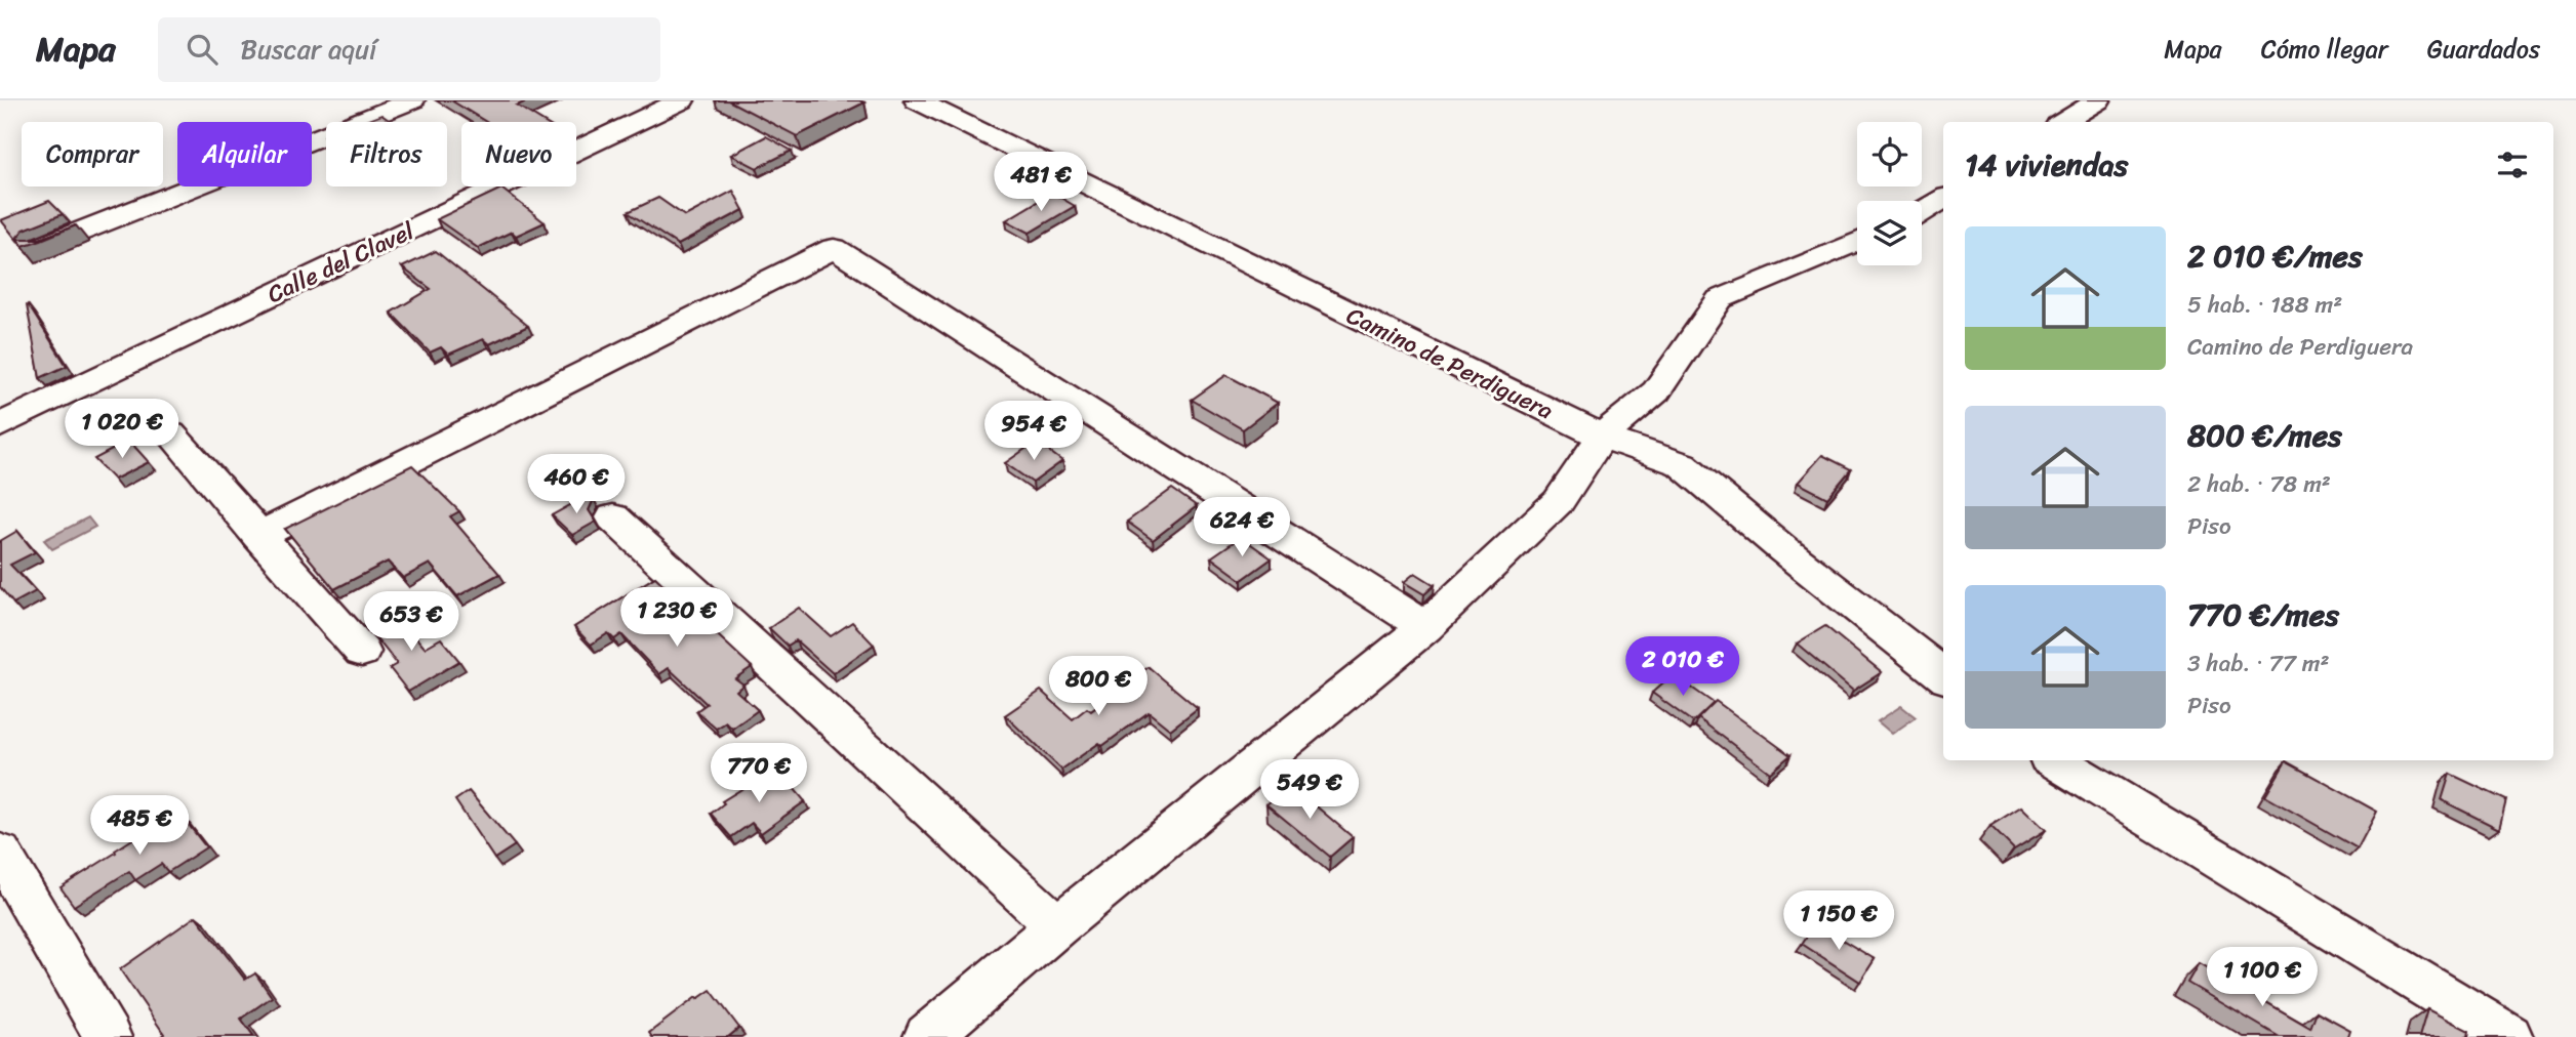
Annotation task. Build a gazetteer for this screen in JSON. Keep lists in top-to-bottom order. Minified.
{"streets":{"street":["Calle del Clavel","Camino de Perdiguera"]},"page":{"header":"Mapa","search":"Buscar aquí","nav":["Mapa","Cómo llegar","Guardados"],"chip":["Comprar","Alquilar","Filtros","Nuevo"],"heading":"14 viviendas","price":["481 €","1 020 €","954 €","460 €","624 €","1 230 €","653 €","2 010 €","800 €","770 €","549 €","485 €","1 150 €","1 100 €"],"list":[{"name":"2 010 €/mes","note":"5 hab. · 188 m² · Camino de Perdiguera"},{"name":"800 €/mes","note":"2 hab. · 78 m² · Piso"},{"name":"770 €/mes","note":"3 hab. · 77 m² · Piso"}]}}
